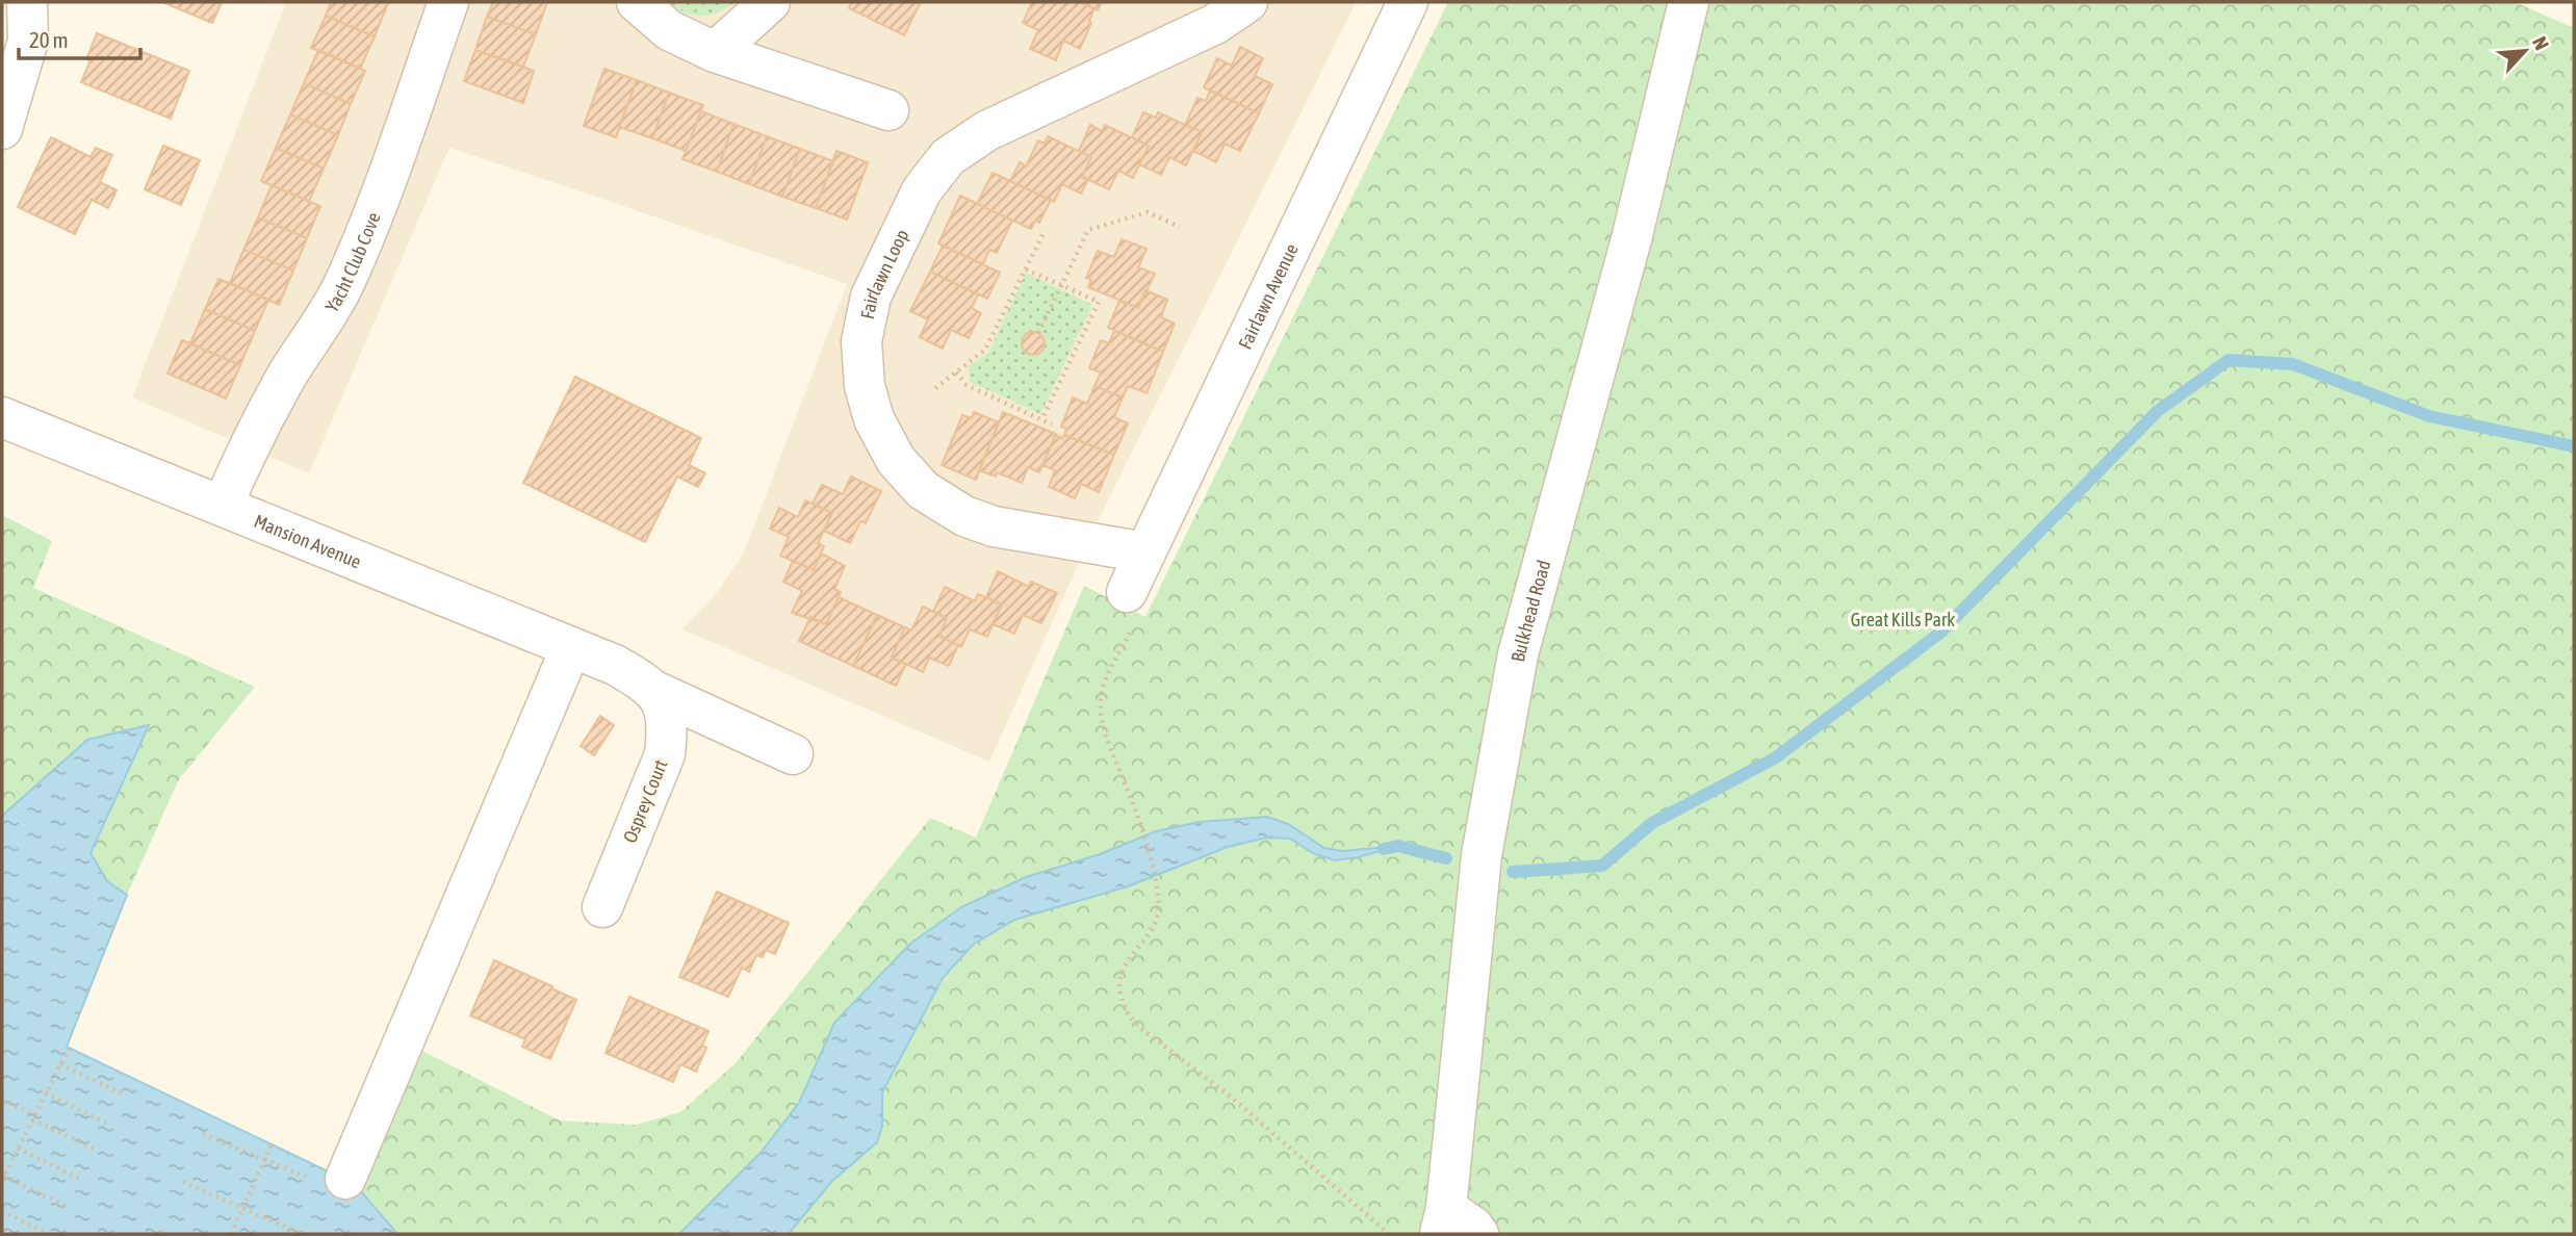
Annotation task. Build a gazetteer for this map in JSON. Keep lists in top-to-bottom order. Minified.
{"streets":{"street":["Yacht Club Cove","Fairlawn Loop","Fairlawn Avenue","Mansion Avenue","Bulkhead Road","Osprey Court"]},"crossings":[["Yacht Club Cove","Mansion Avenue"],["Fairlawn Loop","Fairlawn Avenue"],["Mansion Avenue","Osprey Court"]],"parks":["Great Kills Park"],"scale_bar":"20 m","north":"top right"}
